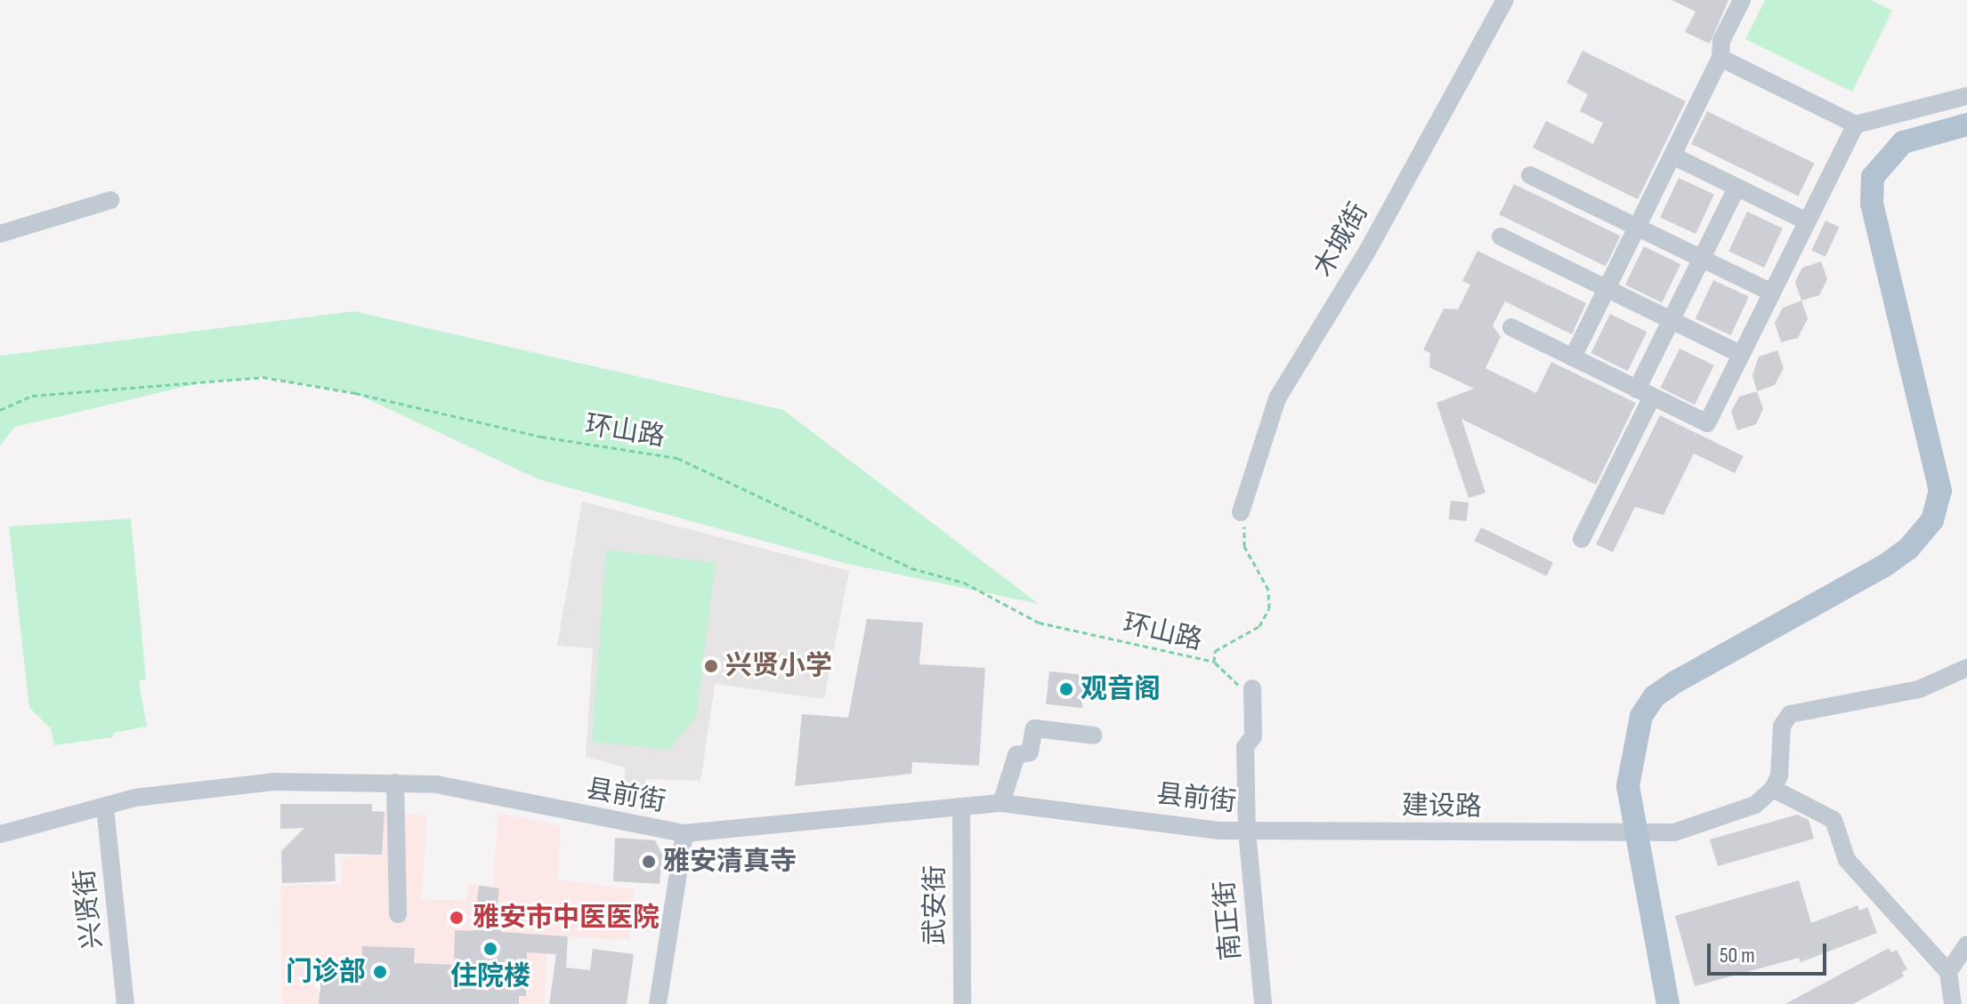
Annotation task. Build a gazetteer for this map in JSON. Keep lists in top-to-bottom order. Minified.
{"streets":{"street":["木城街","县前街","建设路","武安街","兴贤街","南正街"],"path":["环山路"]},"crossings":[["县前街","建设路"],["县前街","武安街"],["县前街","兴贤街"],["县前街","南正街"],["建设路","南正街"]],"places":["兴贤小学","观音阁","雅安清真寺","雅安市中医医院","住院楼","门诊部"],"scale_bar":"50 m"}
